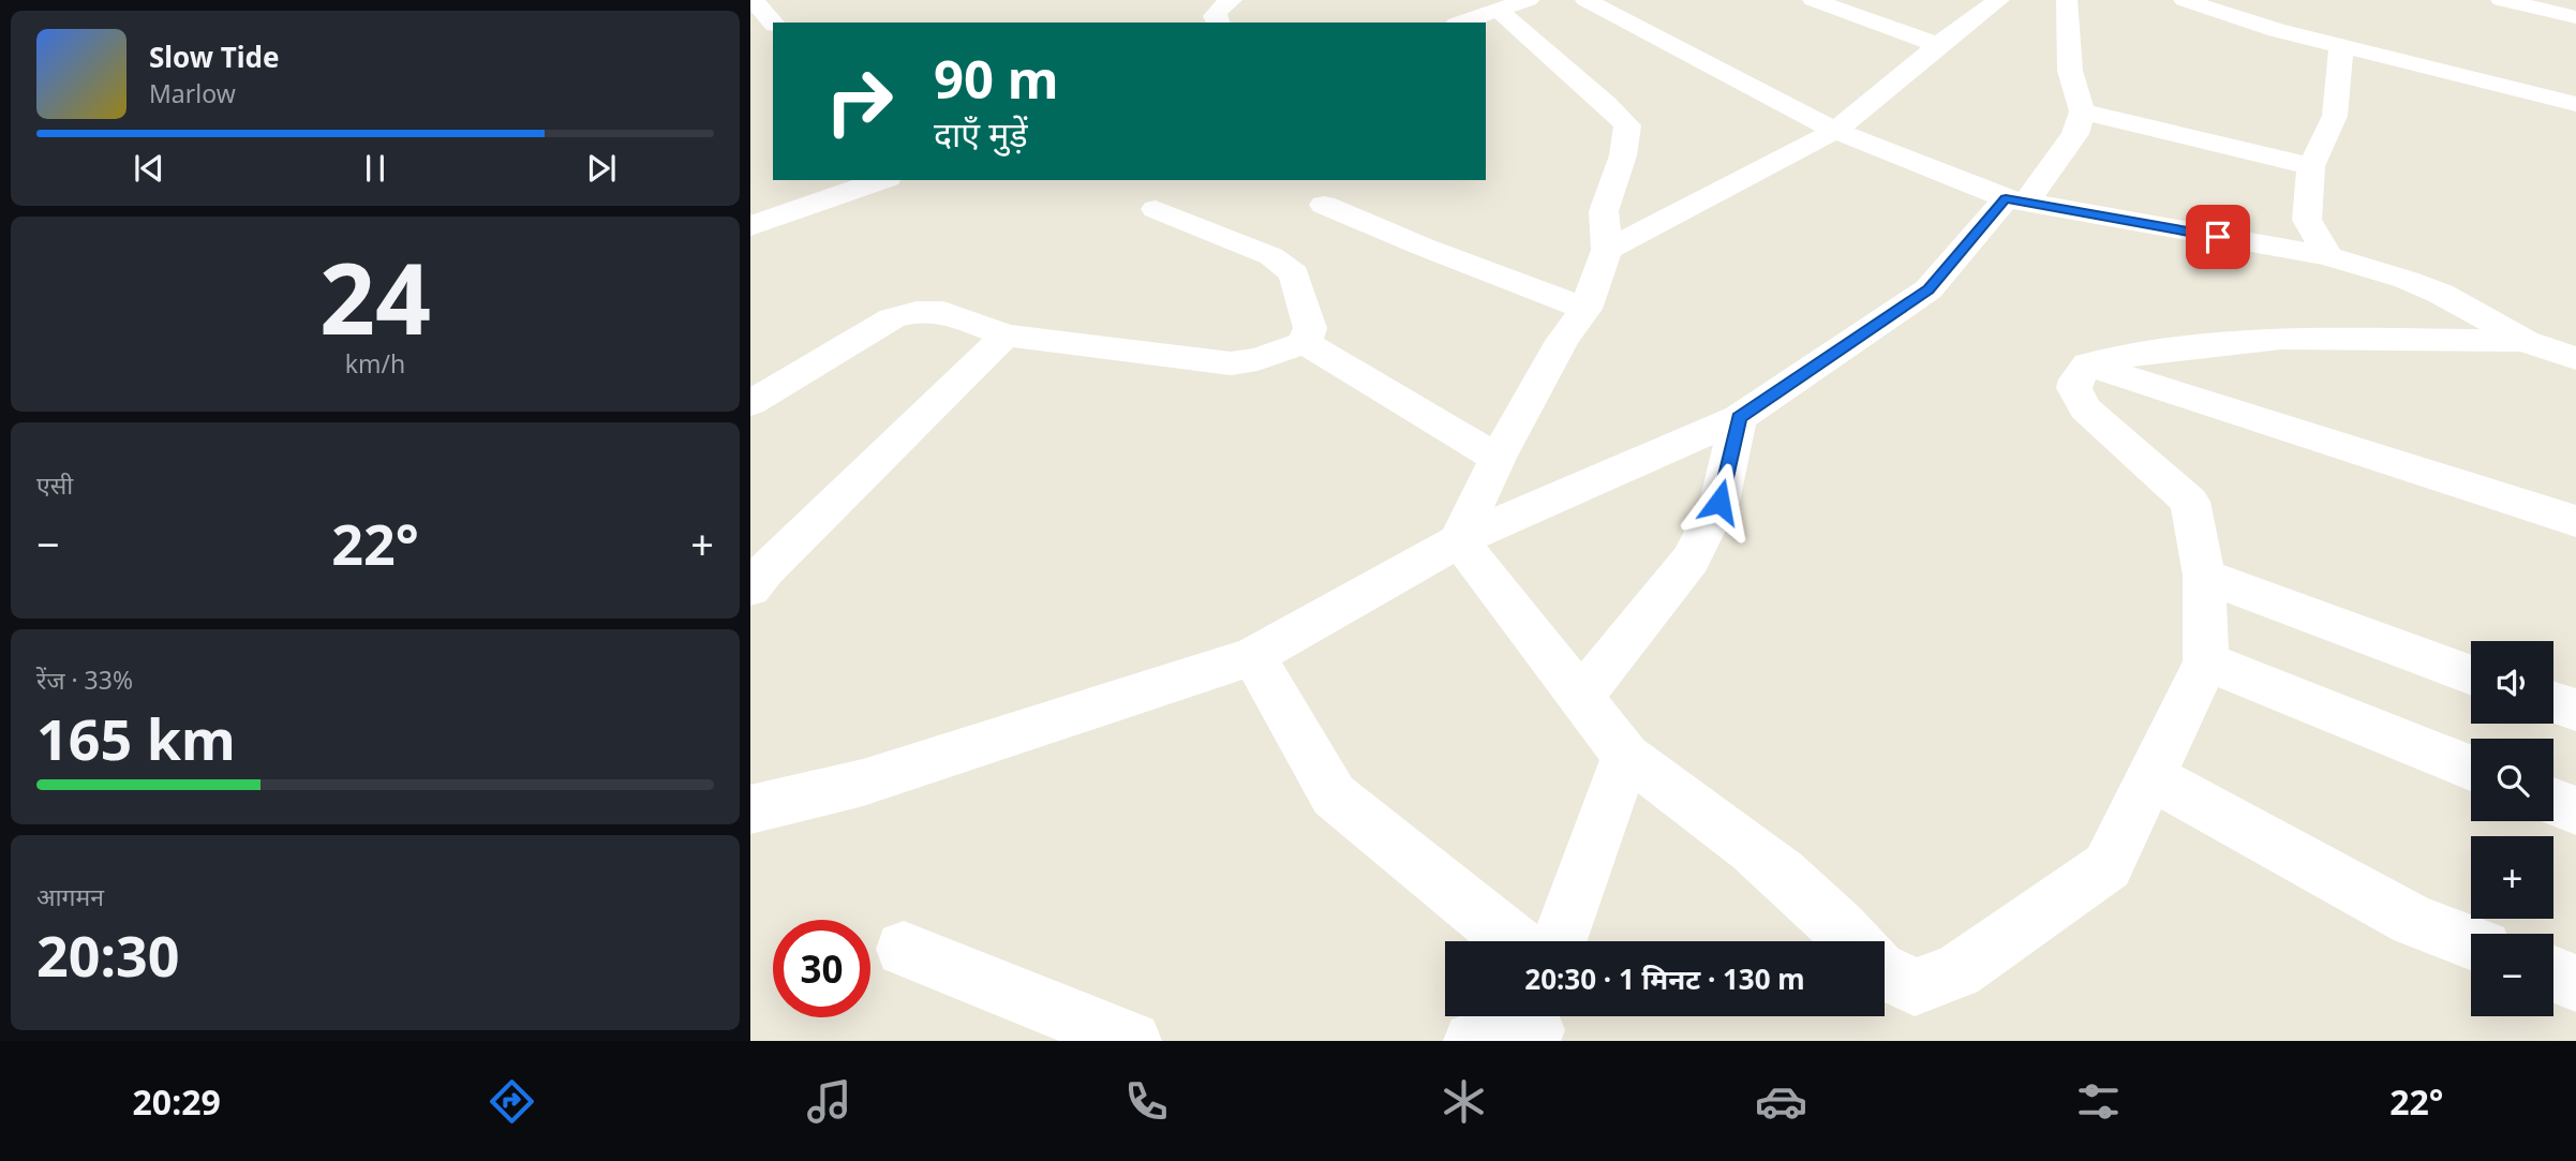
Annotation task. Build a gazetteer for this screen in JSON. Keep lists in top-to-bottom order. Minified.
{"page":{"turn":["90 m","दाएँ मुड़ें"],"song":["Slow Tide","Marlow"],"tile":[["24","km/h"],"एसी",["रेंज · 33%","165 km"],["आगमन","20:30"]],"heat":["−","22°","+"],"map_buttons":["+","−"],"limit":"30","trip":"20:30 · 1 मिनट · 130 m","tabs":["20:29","22°"]}}
